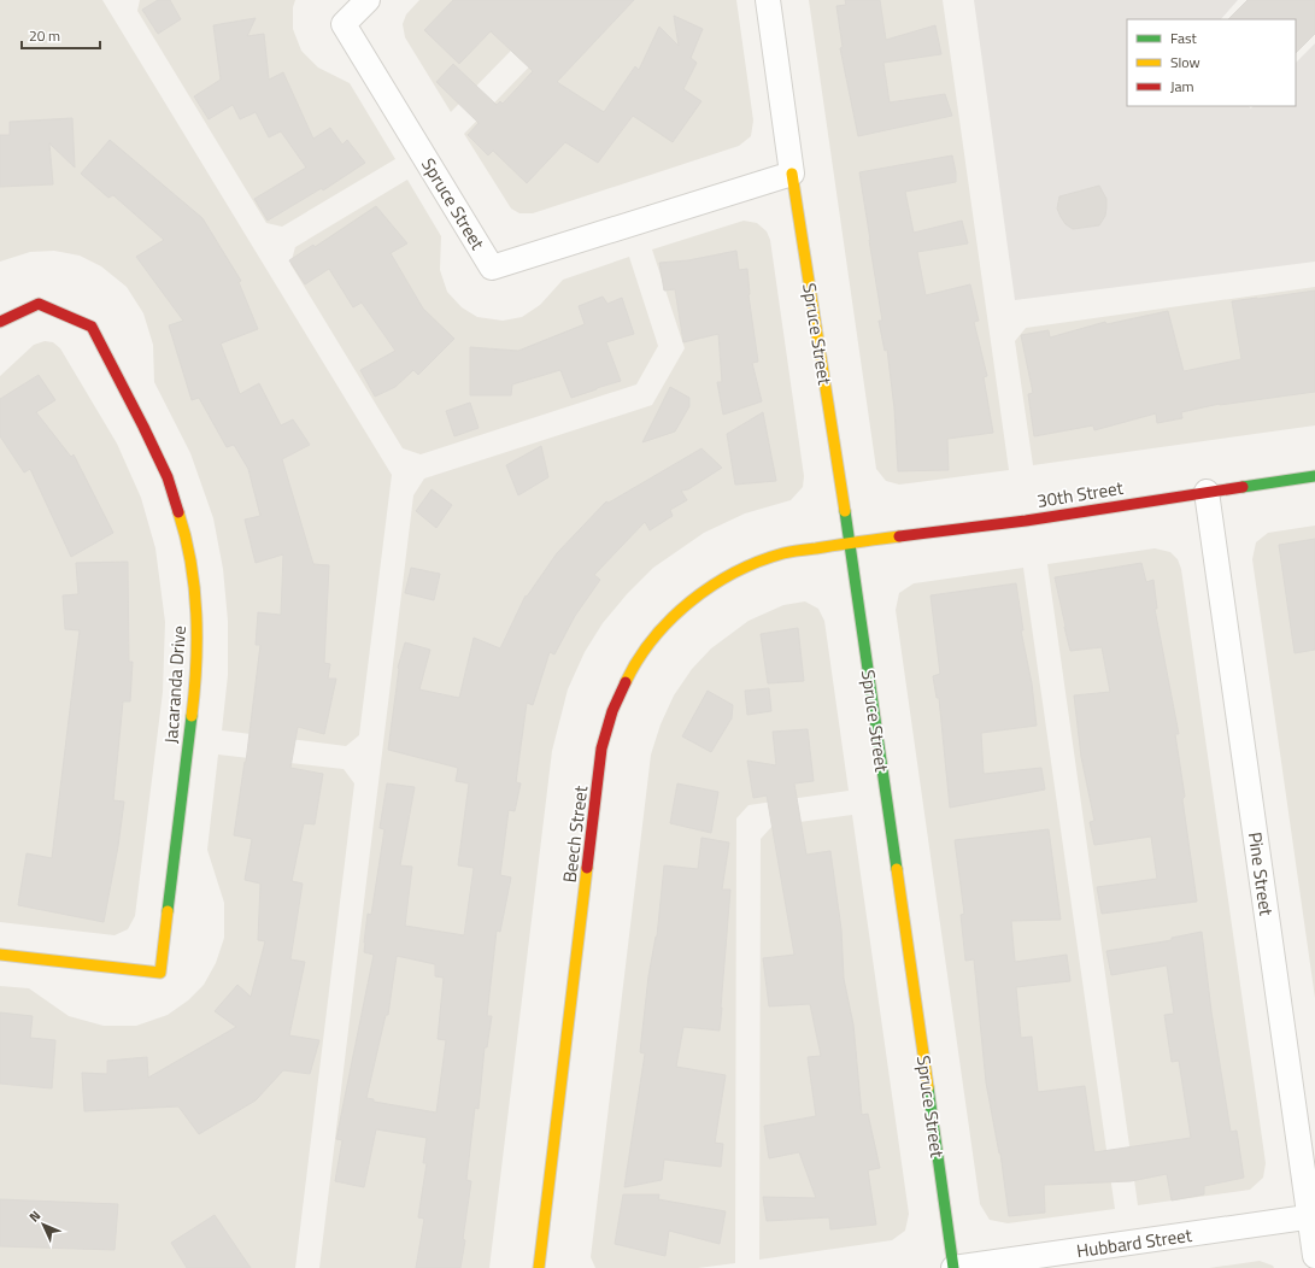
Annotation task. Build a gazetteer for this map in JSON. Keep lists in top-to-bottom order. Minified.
{"streets":{"street":["Spruce Street","30th Street","Jacaranda Drive","Beech Street","Pine Street","Hubbard Street"]},"crossings":[["Spruce Street","30th Street"],["Spruce Street","Beech Street"],["Spruce Street","Hubbard Street"],["30th Street","Beech Street"],["30th Street","Pine Street"],["Pine Street","Hubbard Street"]],"legend":["Fast","Slow","Jam"],"scale_bar":"20 m","north":"top left"}
